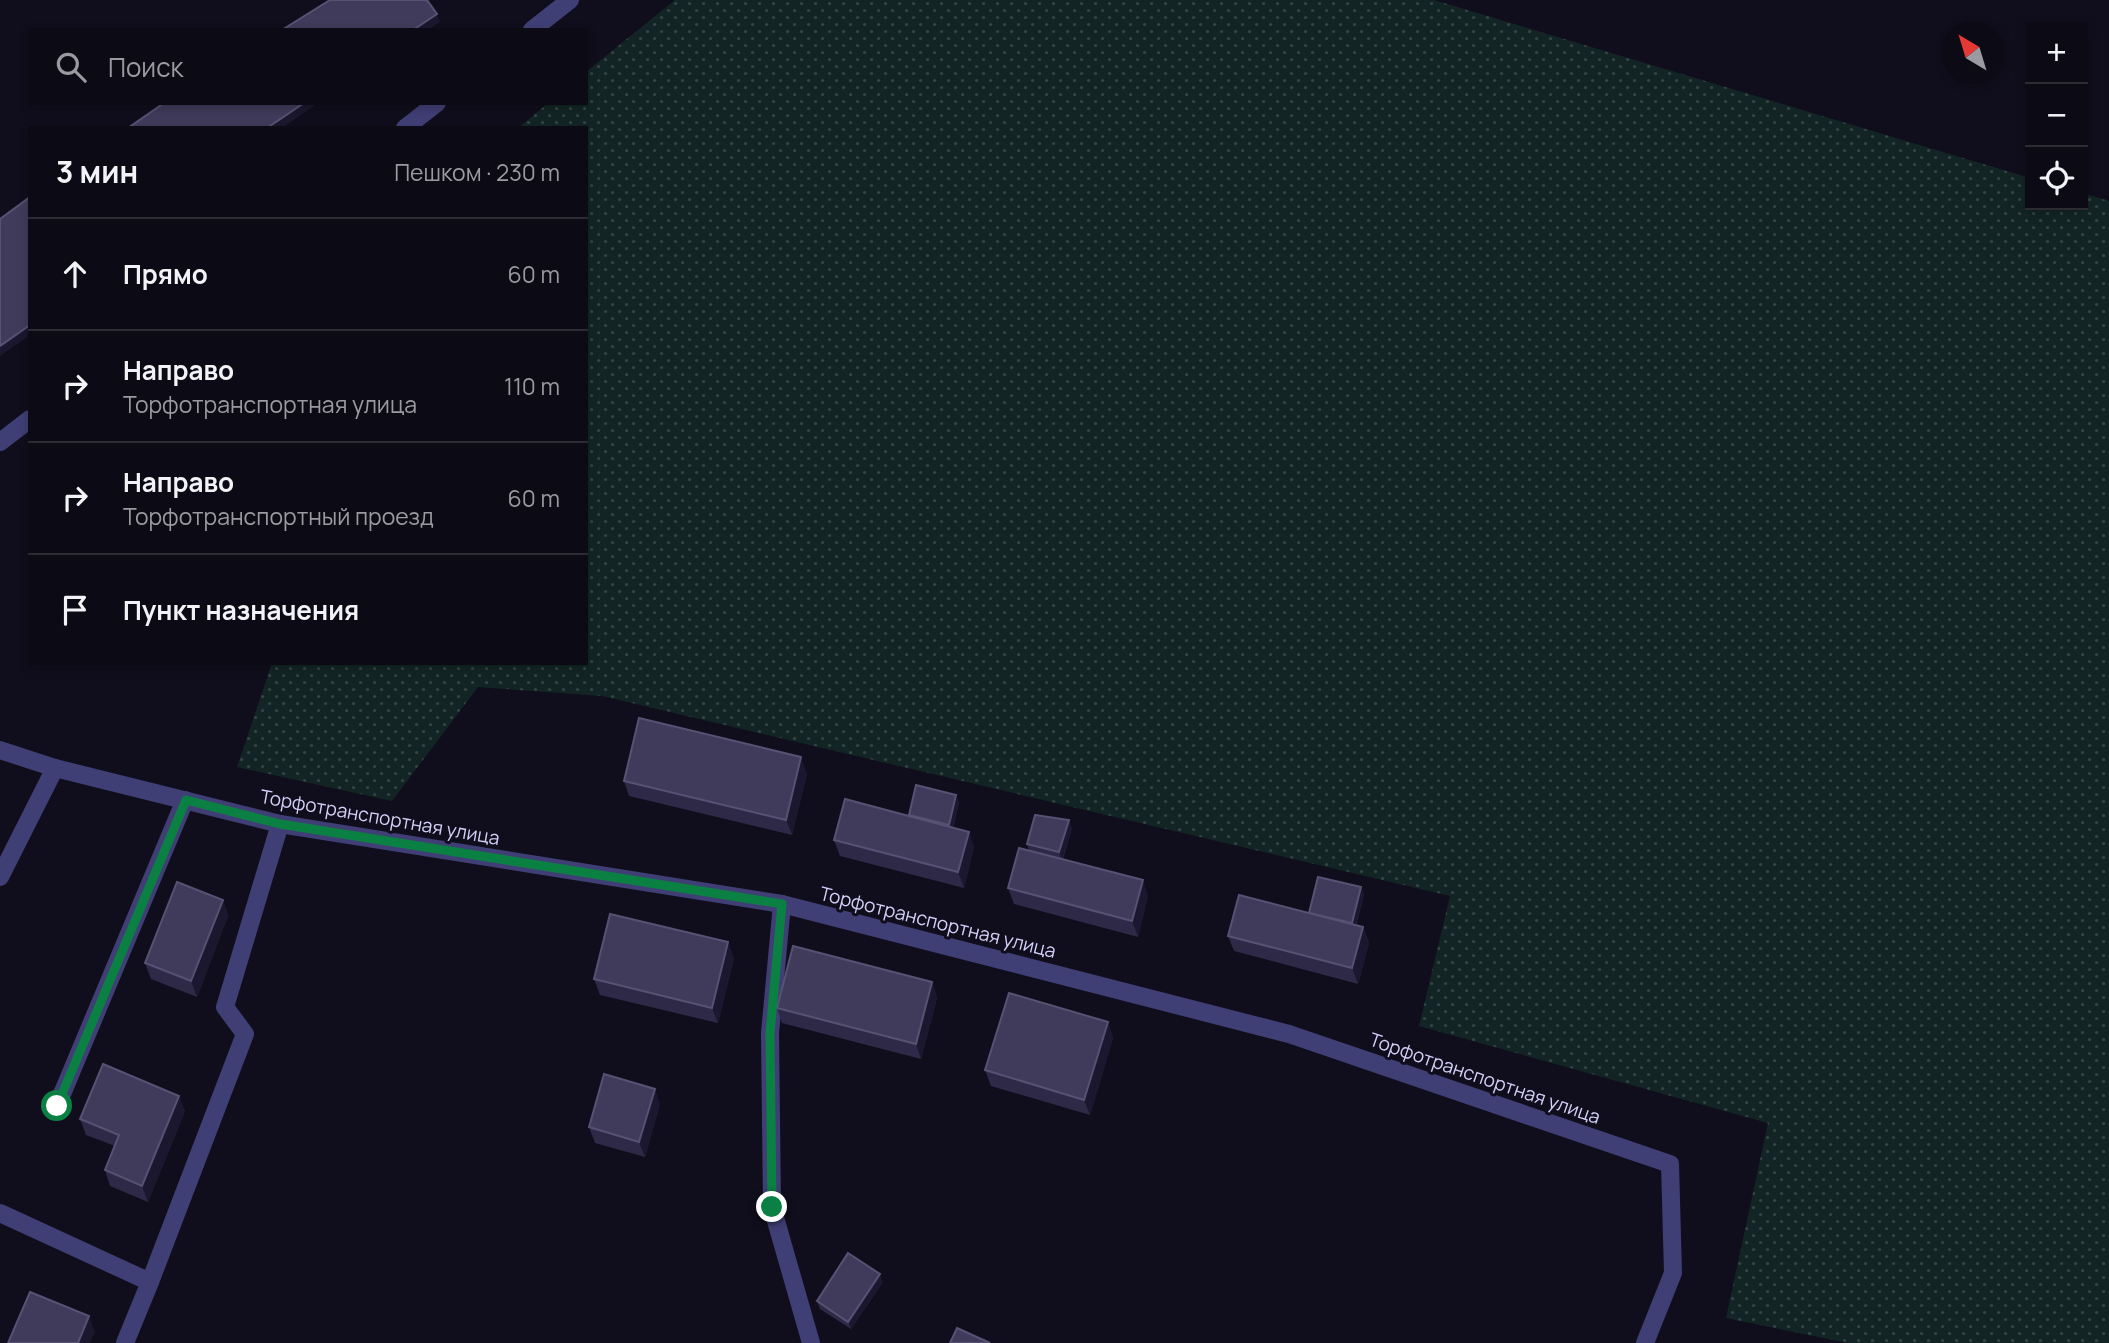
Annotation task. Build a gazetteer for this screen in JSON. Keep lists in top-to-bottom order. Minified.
{"streets":{"street":["Торфотранспортная улица"]},"north":"top left","page":{"map_buttons":["+","−"],"search":"Поиск","heading":["3 мин","Пешком · 230 m"],"list":[["Прямо","60 m"],["Направо","Торфотранспортная улица","110 m"],["Направо","Торфотранспортный проезд","60 m"],"Пункт назначения"]}}
